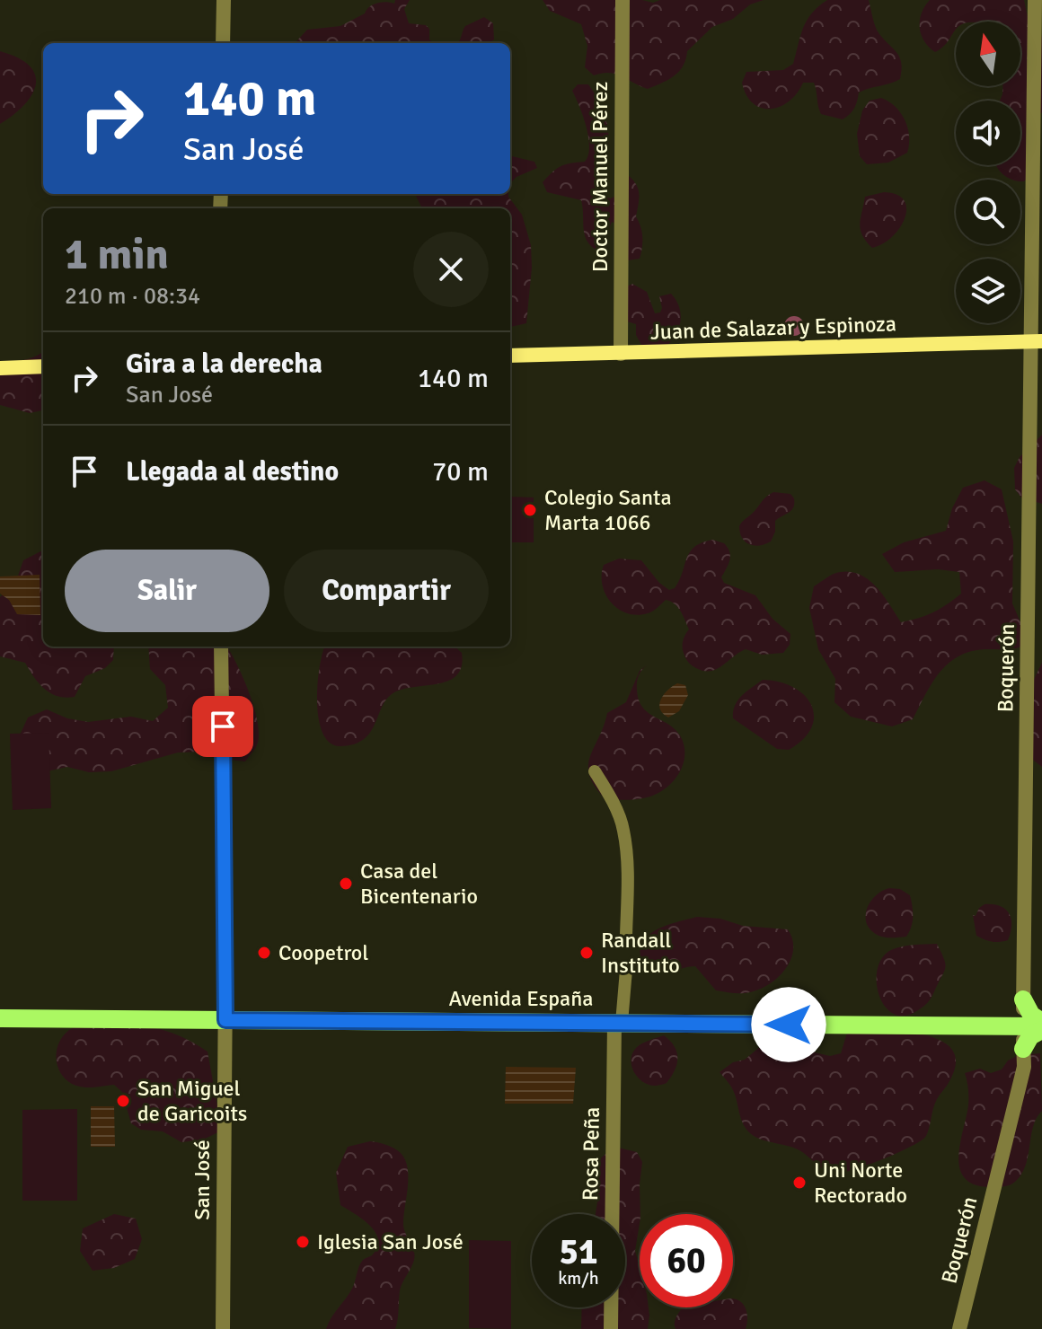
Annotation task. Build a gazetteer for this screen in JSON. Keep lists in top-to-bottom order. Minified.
{"streets":{"main road":["Avenida España"],"street":["Doctor Manuel Pérez","Juan de Salazar y Espinoza","Boquerón","Rosa Peña","San José"]},"crossings":[["Doctor Manuel Pérez","Juan de Salazar y Espinoza"],["Juan de Salazar y Espinoza","Boquerón"],["Avenida España","Rosa Peña"],["Avenida España","San José"]],"places":["Colegio Santa Marta 1066","Casa del Bicentenario","Coopetrol","Randall Instituto","San Miguel de Garicoits","Uni Norte Rectorado","Iglesia San José"],"north":"top","page":{"turn":["140 m","San José"],"heading":["1 min","210 m · 08:34"],"list":[{"name":"Gira a la derecha","note":"San José","value":"140 m"},{"name":"Llegada al destino","value":"70 m"}],"buttons":["Salir","Compartir"],"speed":"51 km/h","limit":"60"}}
